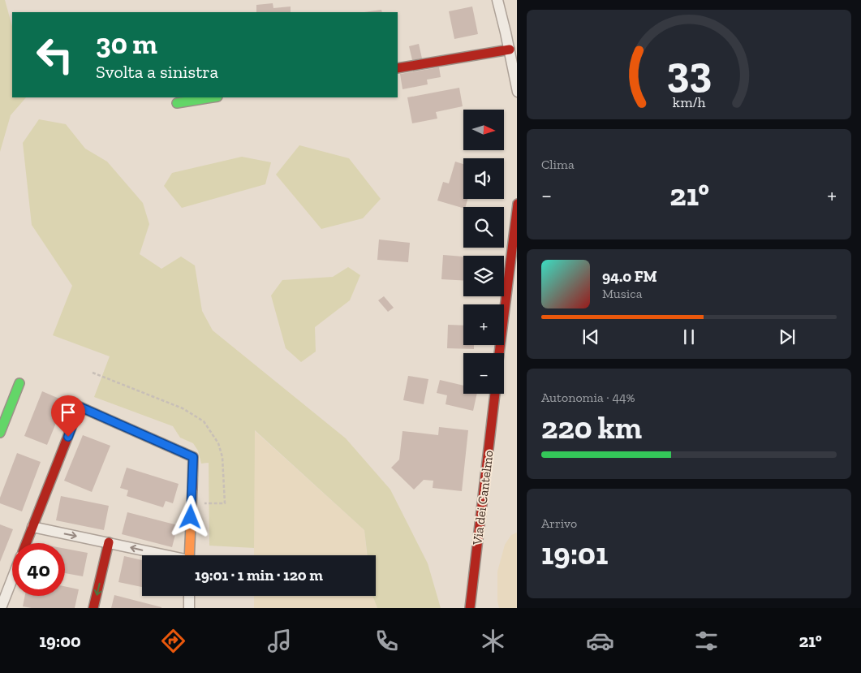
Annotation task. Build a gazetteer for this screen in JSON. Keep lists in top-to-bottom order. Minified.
{"streets":{"street":["Via dei Cantelmo"]},"north":"right","page":{"turn":["30 m","Svolta a sinistra"],"map_buttons":["+","−"],"tile":["Clima",["Autonomia · 44%","220 km"],["Arrivo","19:01"]],"heat":["−","21°","+"],"song":["94.0 FM","Musica"],"limit":"40","trip":"19:01 · 1 min · 120 m","tabs":["19:00","21°"],"gauge":["33","km/h"]}}
